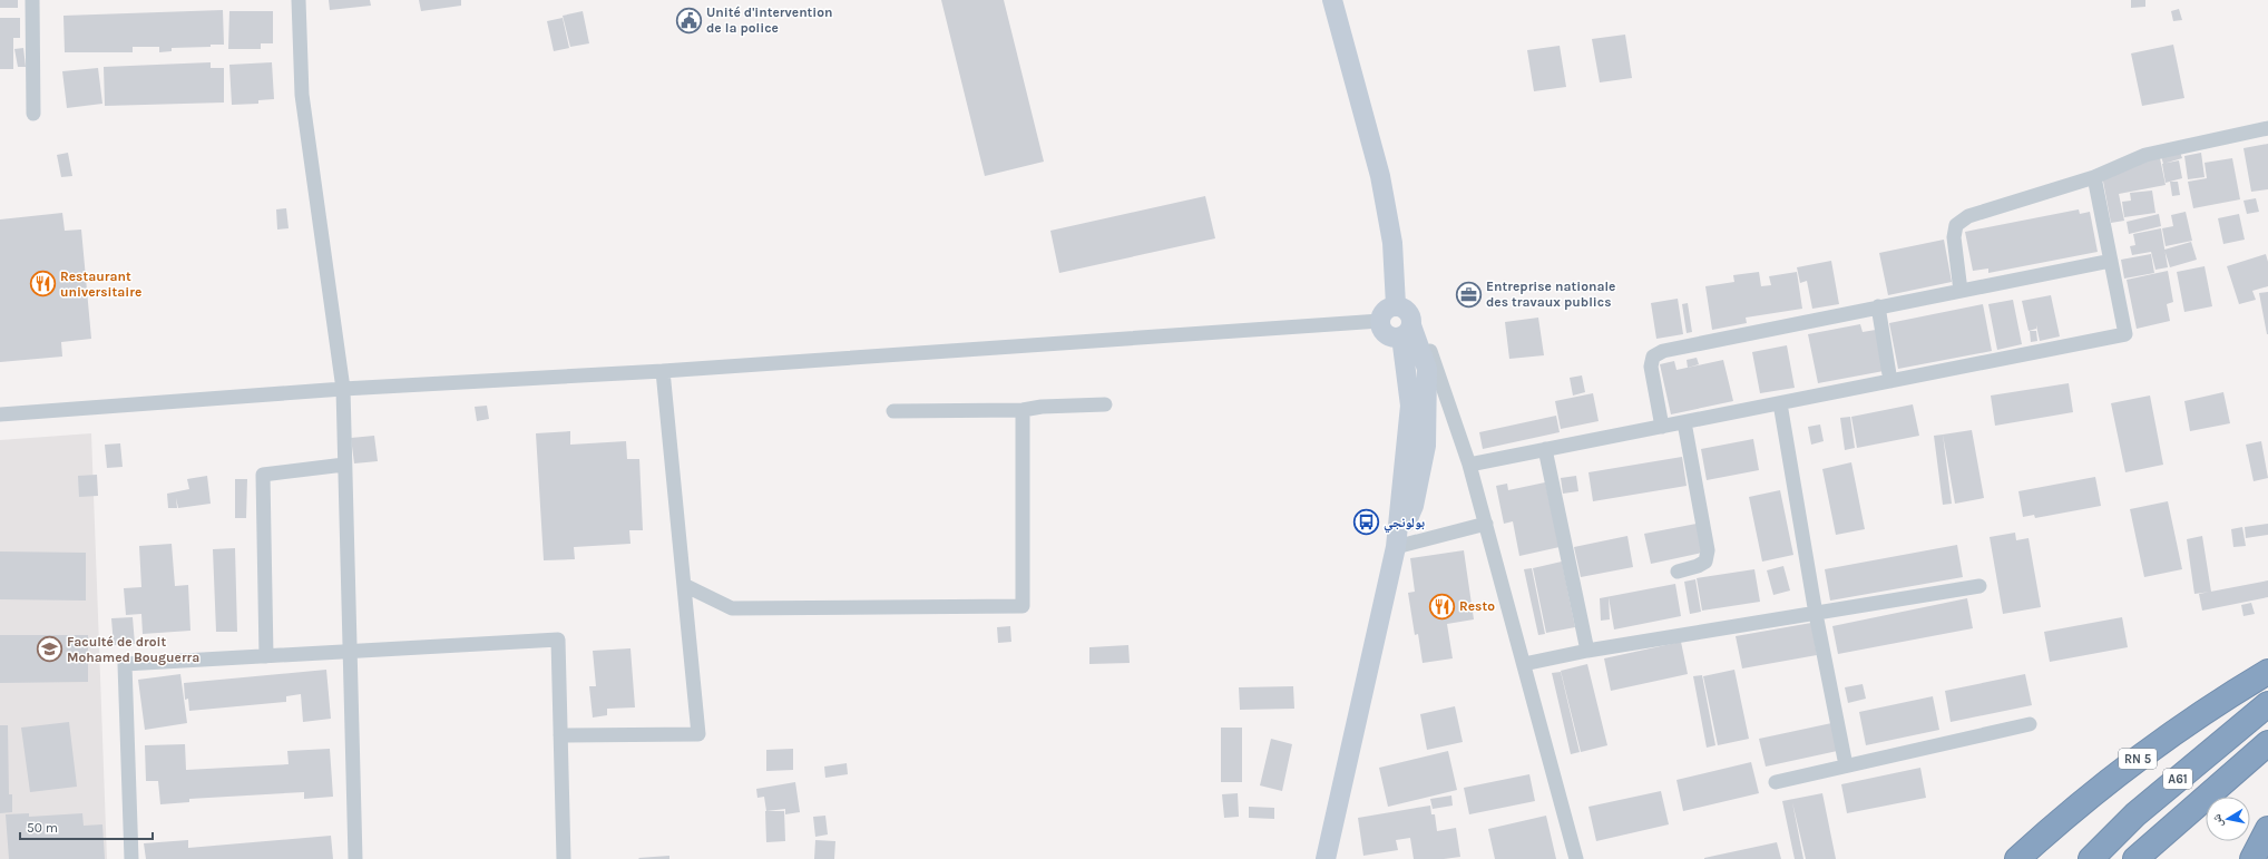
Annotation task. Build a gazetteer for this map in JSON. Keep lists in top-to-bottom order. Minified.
{"streets":{"highway":["RN 5","A61"]},"places":{"public building":["Unité d'intervention de la police"],"restaurant":["Restaurant universitaire","Resto"],"office":["Entreprise nationale des travaux publics"],"bus stop":["بولونجي"],"school or university":["Faculté de droit Mohamed Bouguerra"]},"scale_bar":"50 m","north":"left"}
